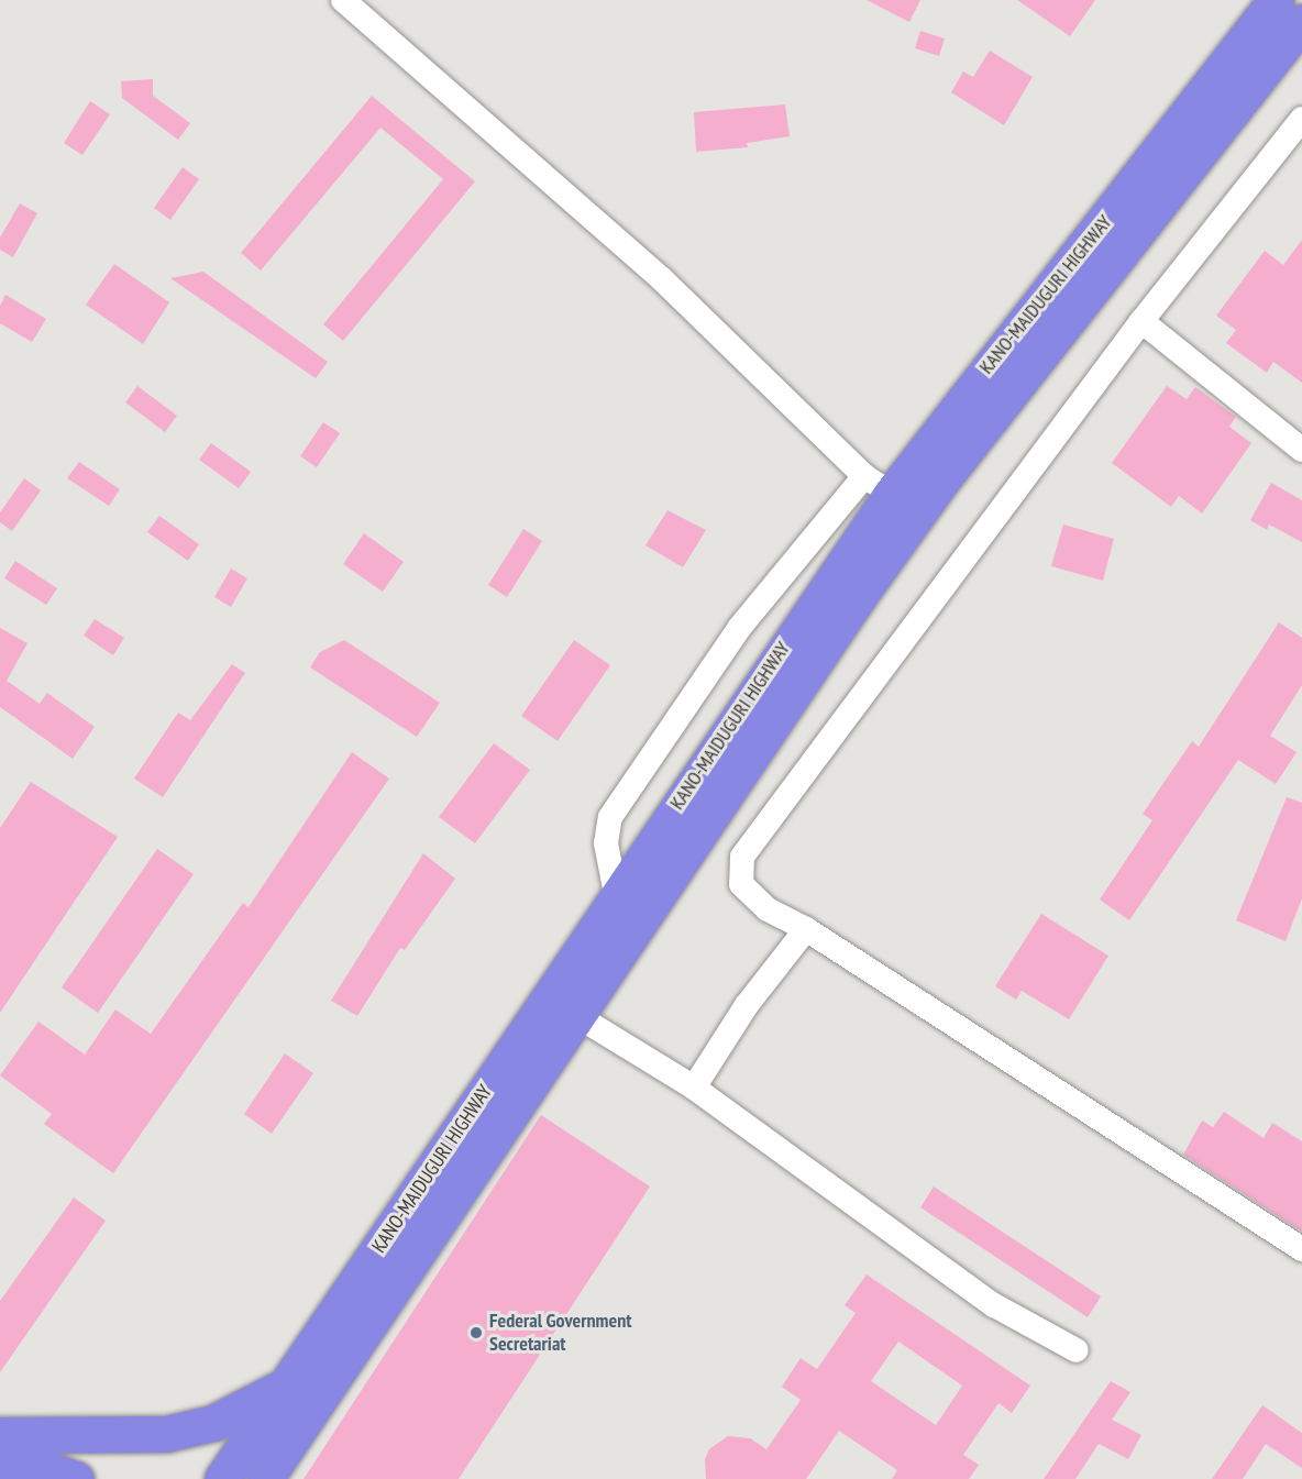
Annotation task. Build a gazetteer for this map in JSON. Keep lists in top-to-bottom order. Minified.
{"streets":{"highway":["KANO-MAIDUGURI HIGHWAY"]},"places":["Federal Government Secretariat"]}
